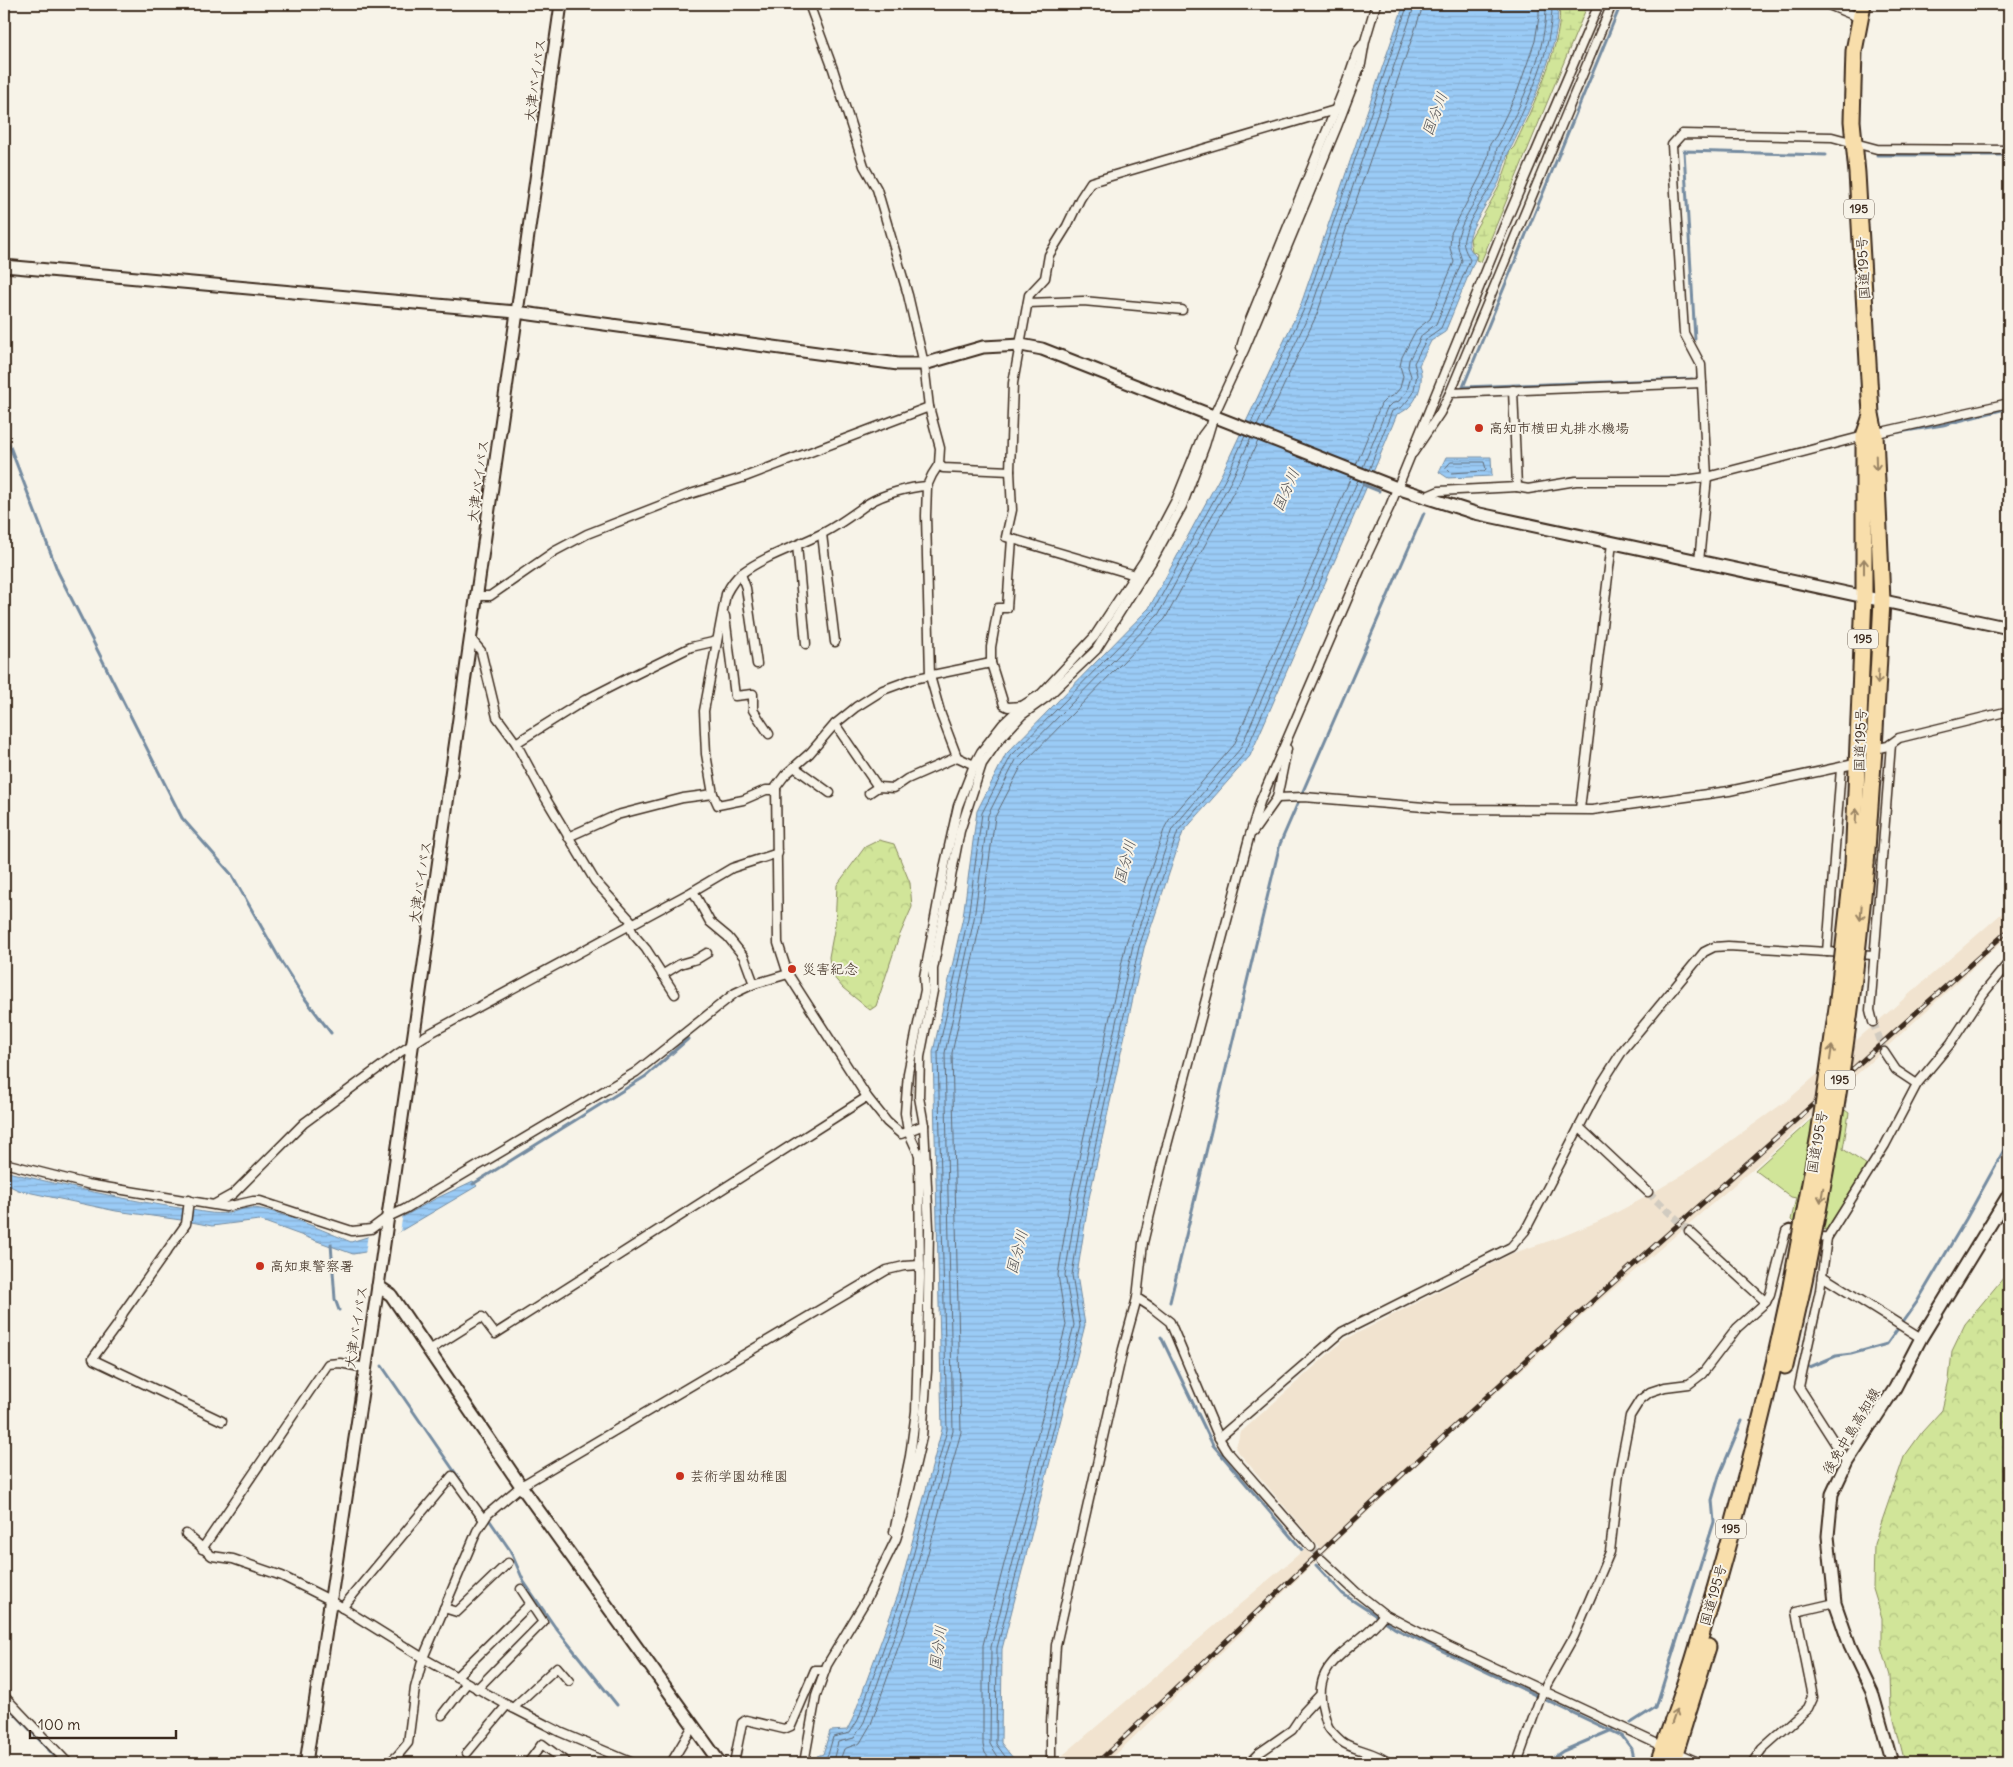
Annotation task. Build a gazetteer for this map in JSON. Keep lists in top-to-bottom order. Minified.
{"streets":{"highway":["195","国道195号"],"street":["大津バイパス","後免中島高知線"]},"water":["国分川"],"places":["高知市横田丸排水機場","災害紀念","高知東警察署","芸術学園幼稚園"],"scale_bar":"100 m"}
